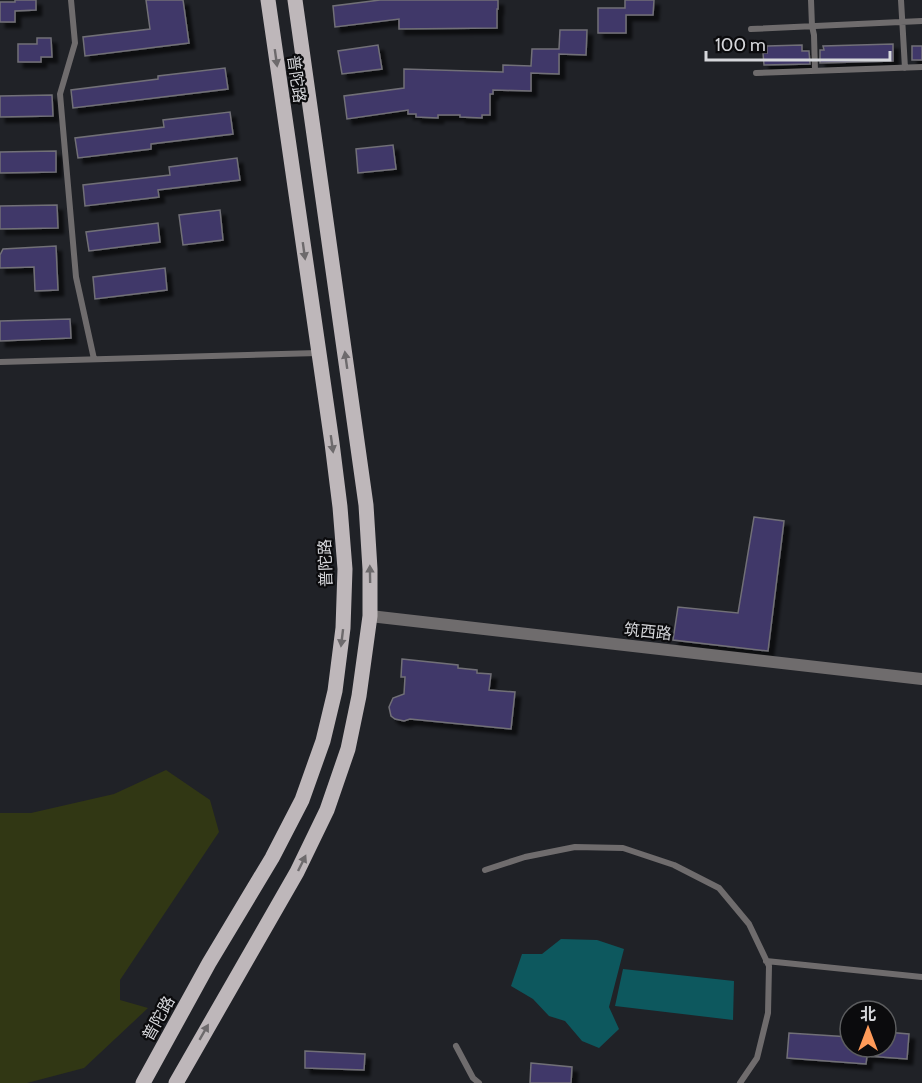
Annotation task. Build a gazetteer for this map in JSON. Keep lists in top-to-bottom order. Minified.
{"streets":{"main road":["普陀路"],"street":["筑西路"]},"crossings":[["普陀路","筑西路"]],"scale_bar":"100 m","north":"top"}
